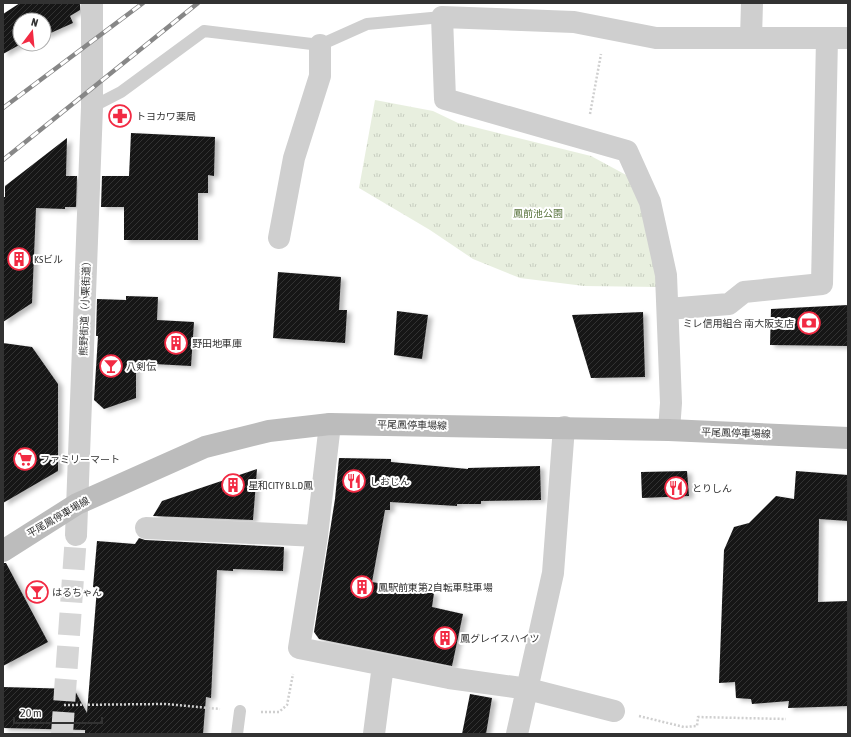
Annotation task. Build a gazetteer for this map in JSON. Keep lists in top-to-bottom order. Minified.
{"streets":{"main road":["平尾鳳停車場線"],"street":["熊野街道（小栗街道）"]},"crossings":[["熊野街道（小栗街道）","平尾鳳停車場線"]],"parks":["鳳前池公園"],"places":{"pharmacy":["トヨカワ薬局"],"building":["KSビル","野田地車庫","星和CITY B.L.D鳳","鳳駅前東第2自転車駐車場","鳳グレイスハイツ"],"bank":["ミレ信用組合 南大阪支店"],"bar":["八剣伝","はるちゃん"],"supermarket":["ファミリーマート"],"restaurant":["しおじん","とりしん"]},"scale_bar":"20 m","north":"top"}
